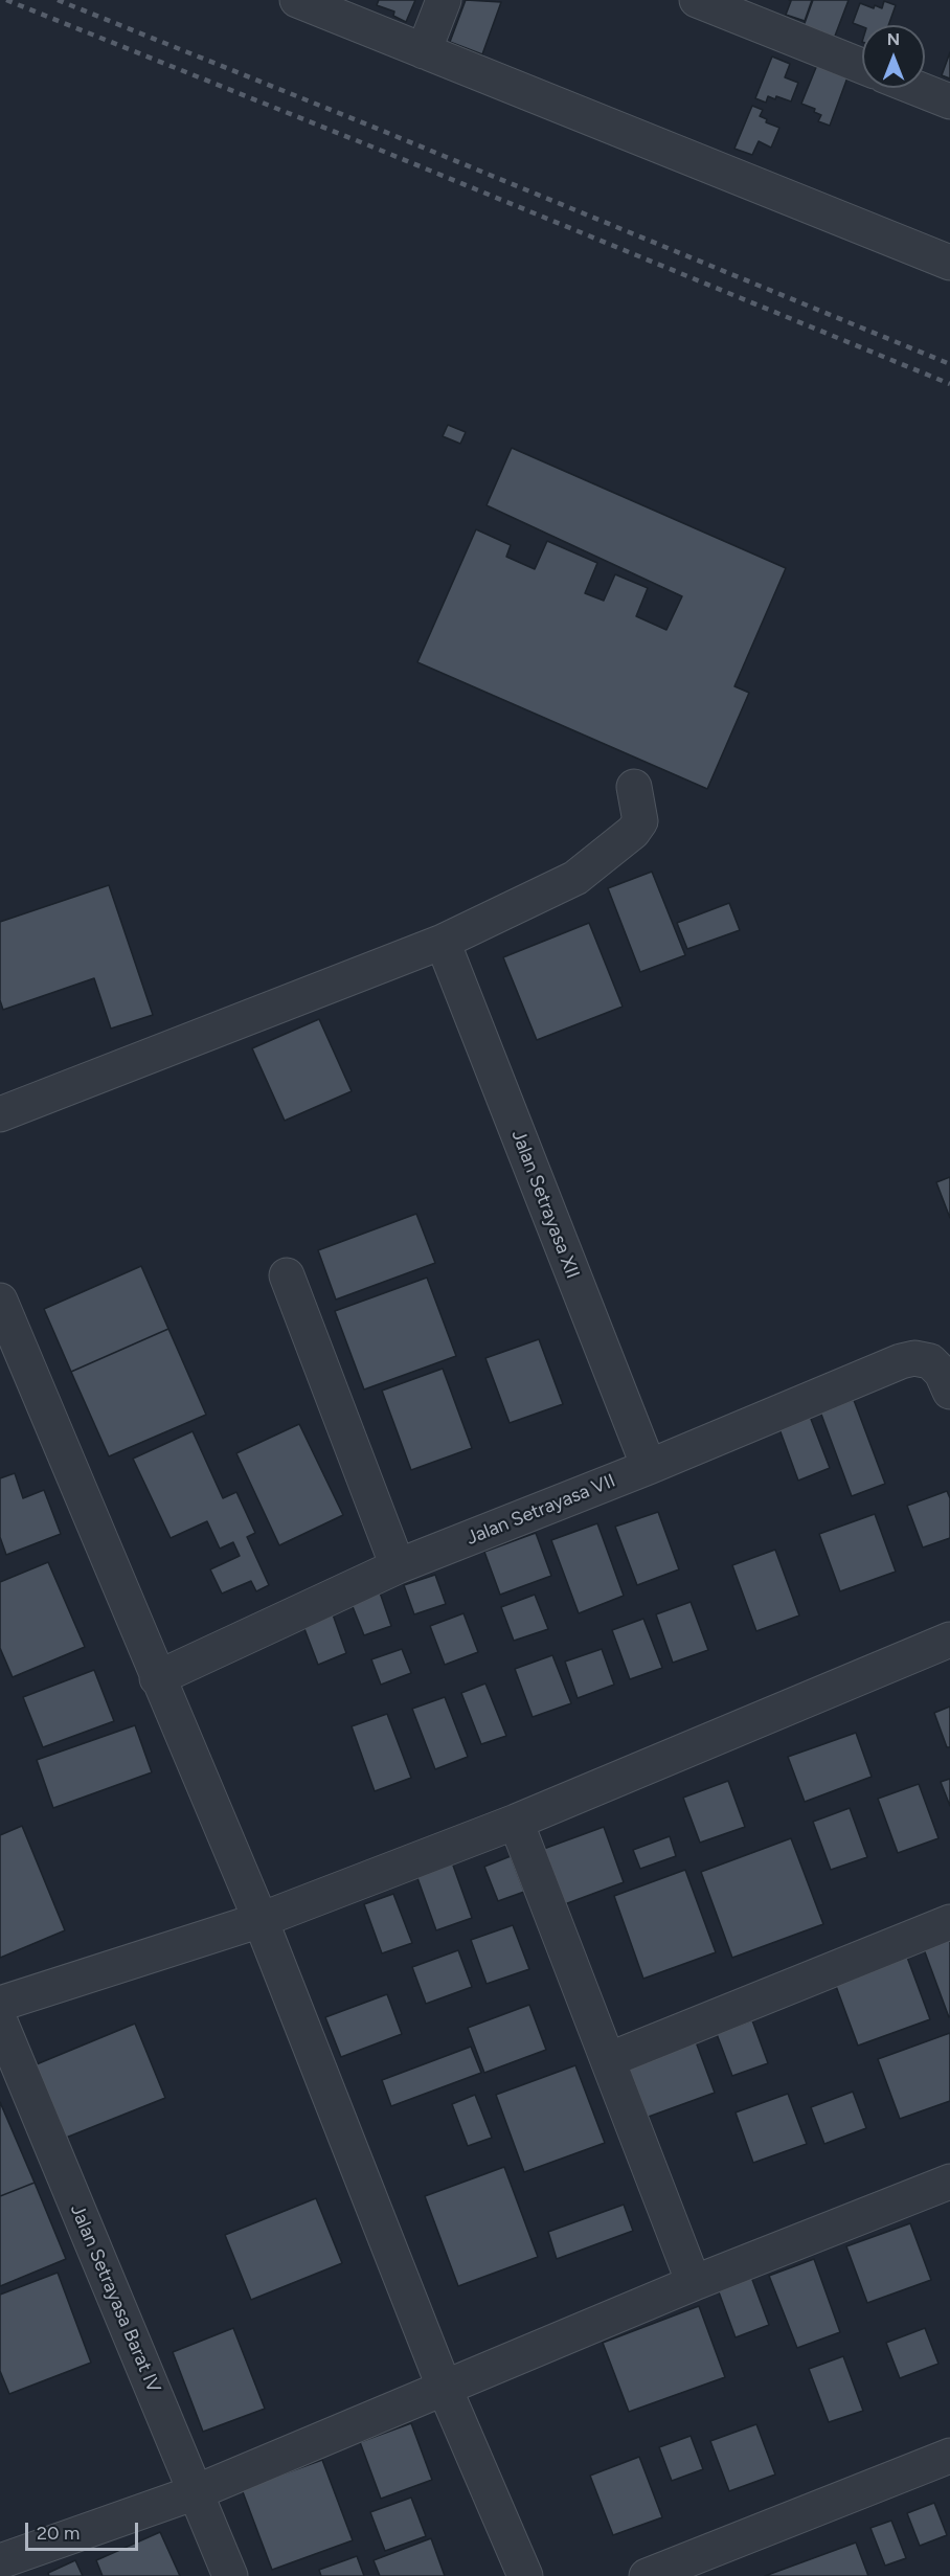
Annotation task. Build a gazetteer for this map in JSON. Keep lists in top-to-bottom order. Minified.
{"streets":{"street":["Jalan Setrayasa XII","Jalan Setrayasa VII","Jalan Setrayasa Barat IV"]},"crossings":[["Jalan Setrayasa XII","Jalan Setrayasa VII"]],"scale_bar":"20 m","north":"top"}
